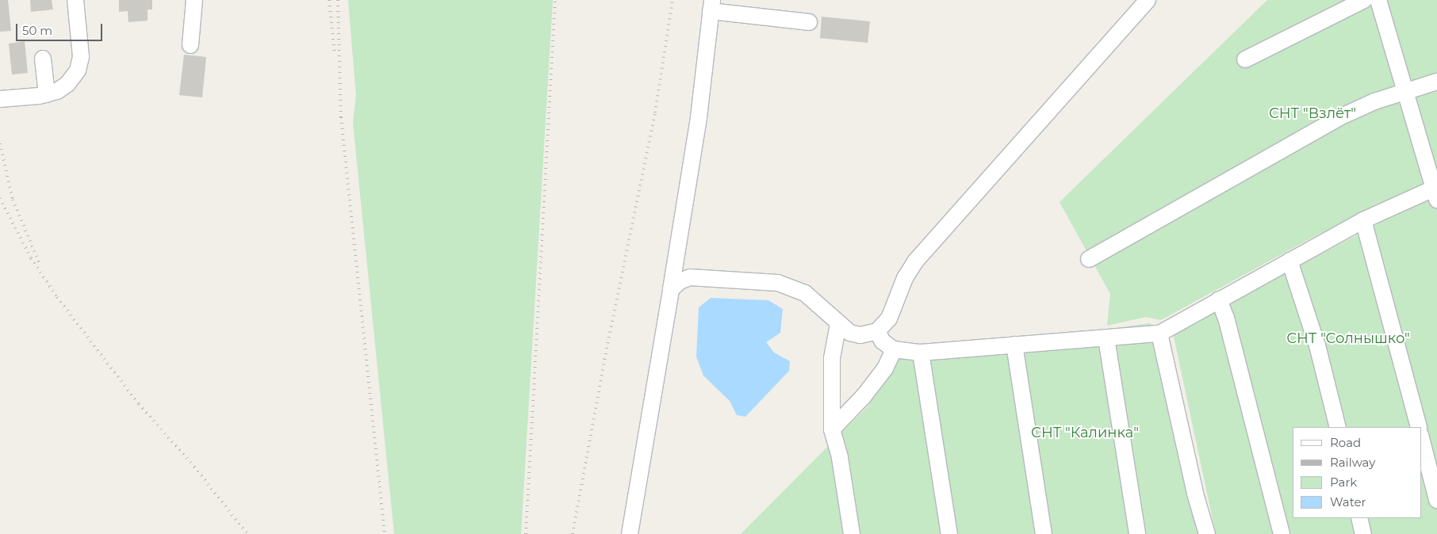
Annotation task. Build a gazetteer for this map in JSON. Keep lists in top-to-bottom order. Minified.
{"parks":["СНТ \"Взлёт\"","СНТ \"Солнышко\"","СНТ \"Калинка\""],"legend":["Road","Railway","Park","Water"],"scale_bar":"50 m"}
